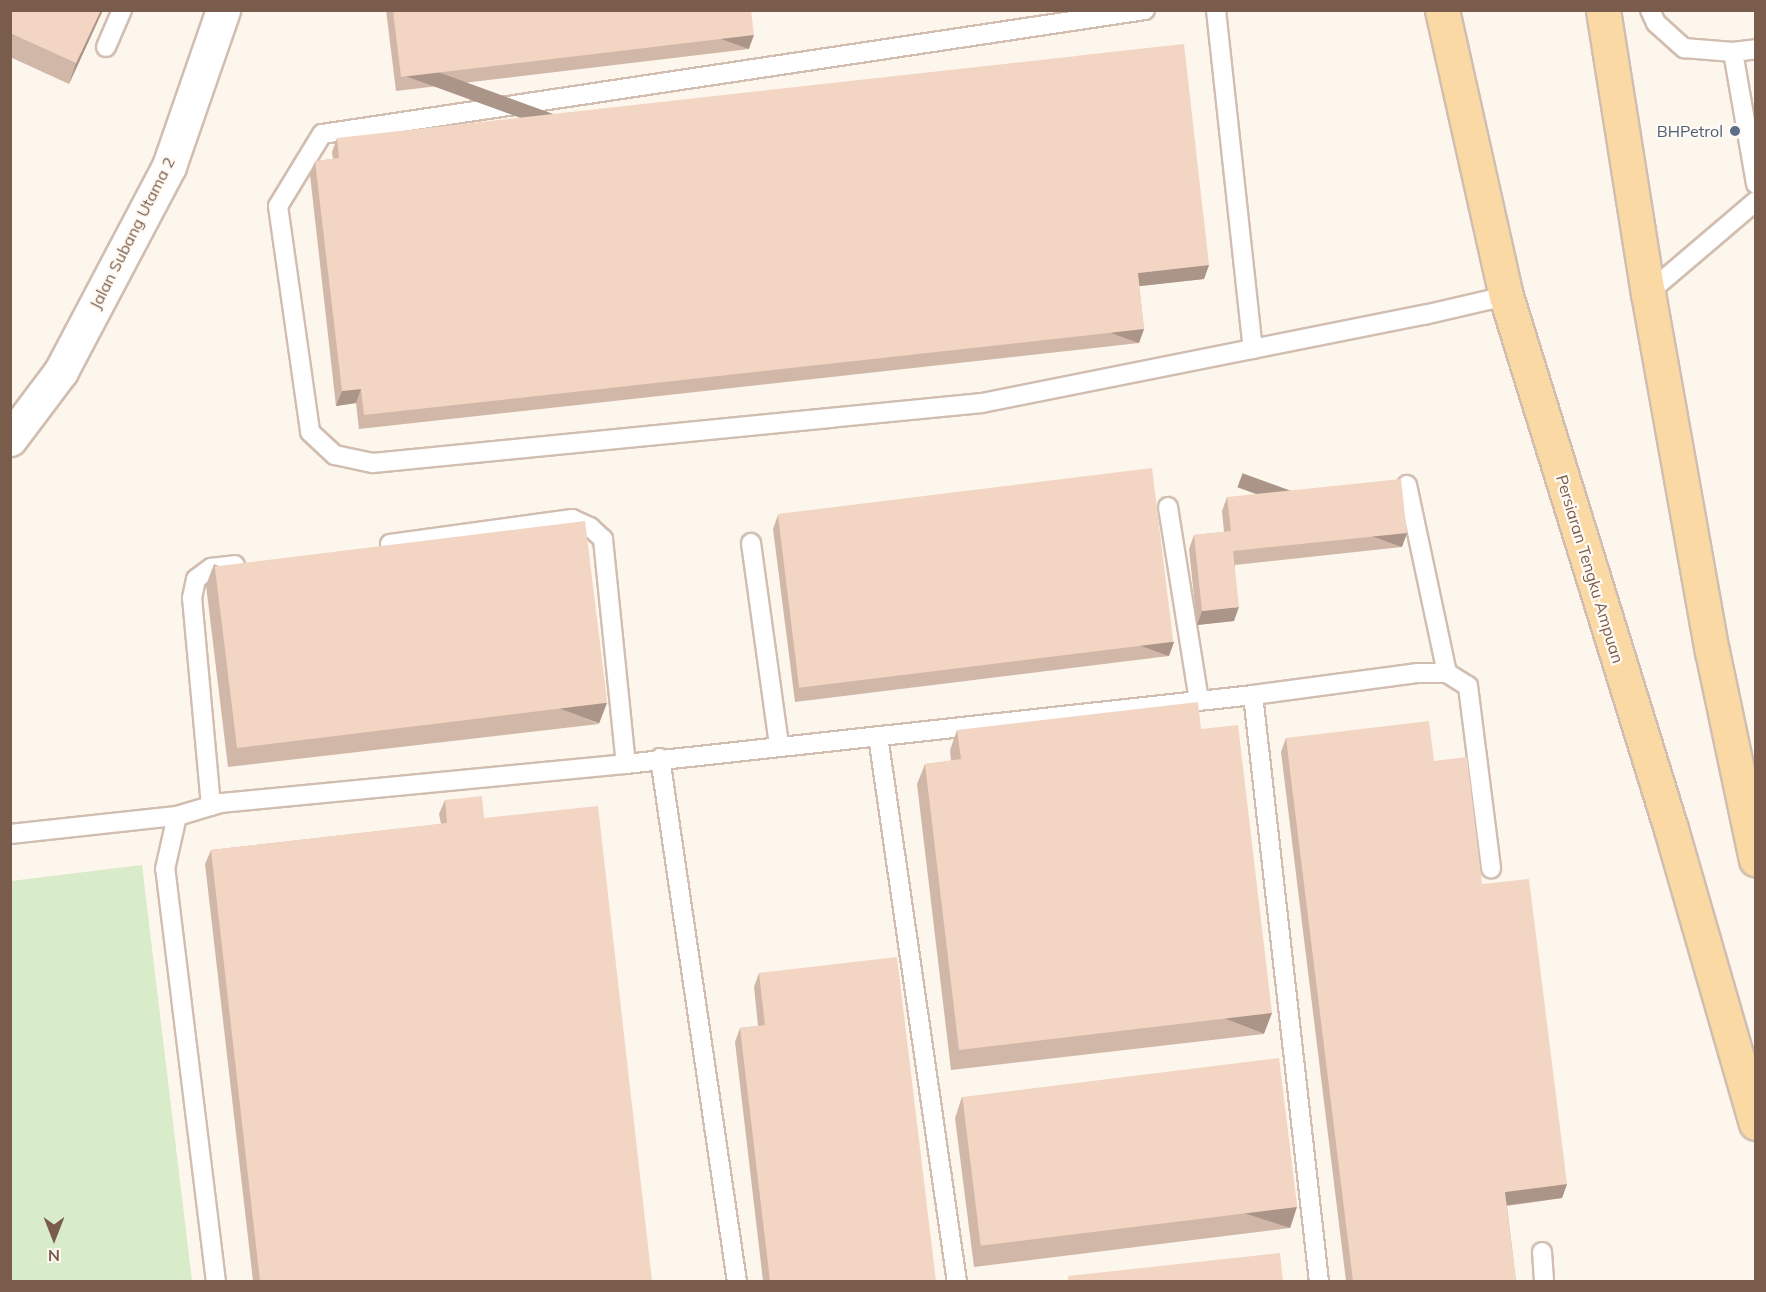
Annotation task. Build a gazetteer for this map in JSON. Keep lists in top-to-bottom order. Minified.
{"streets":{"main road":["Jalan Subang Utama 2","Persiaran Tengku Ampuan"]},"places":["BHPetrol"],"north":"bottom"}
